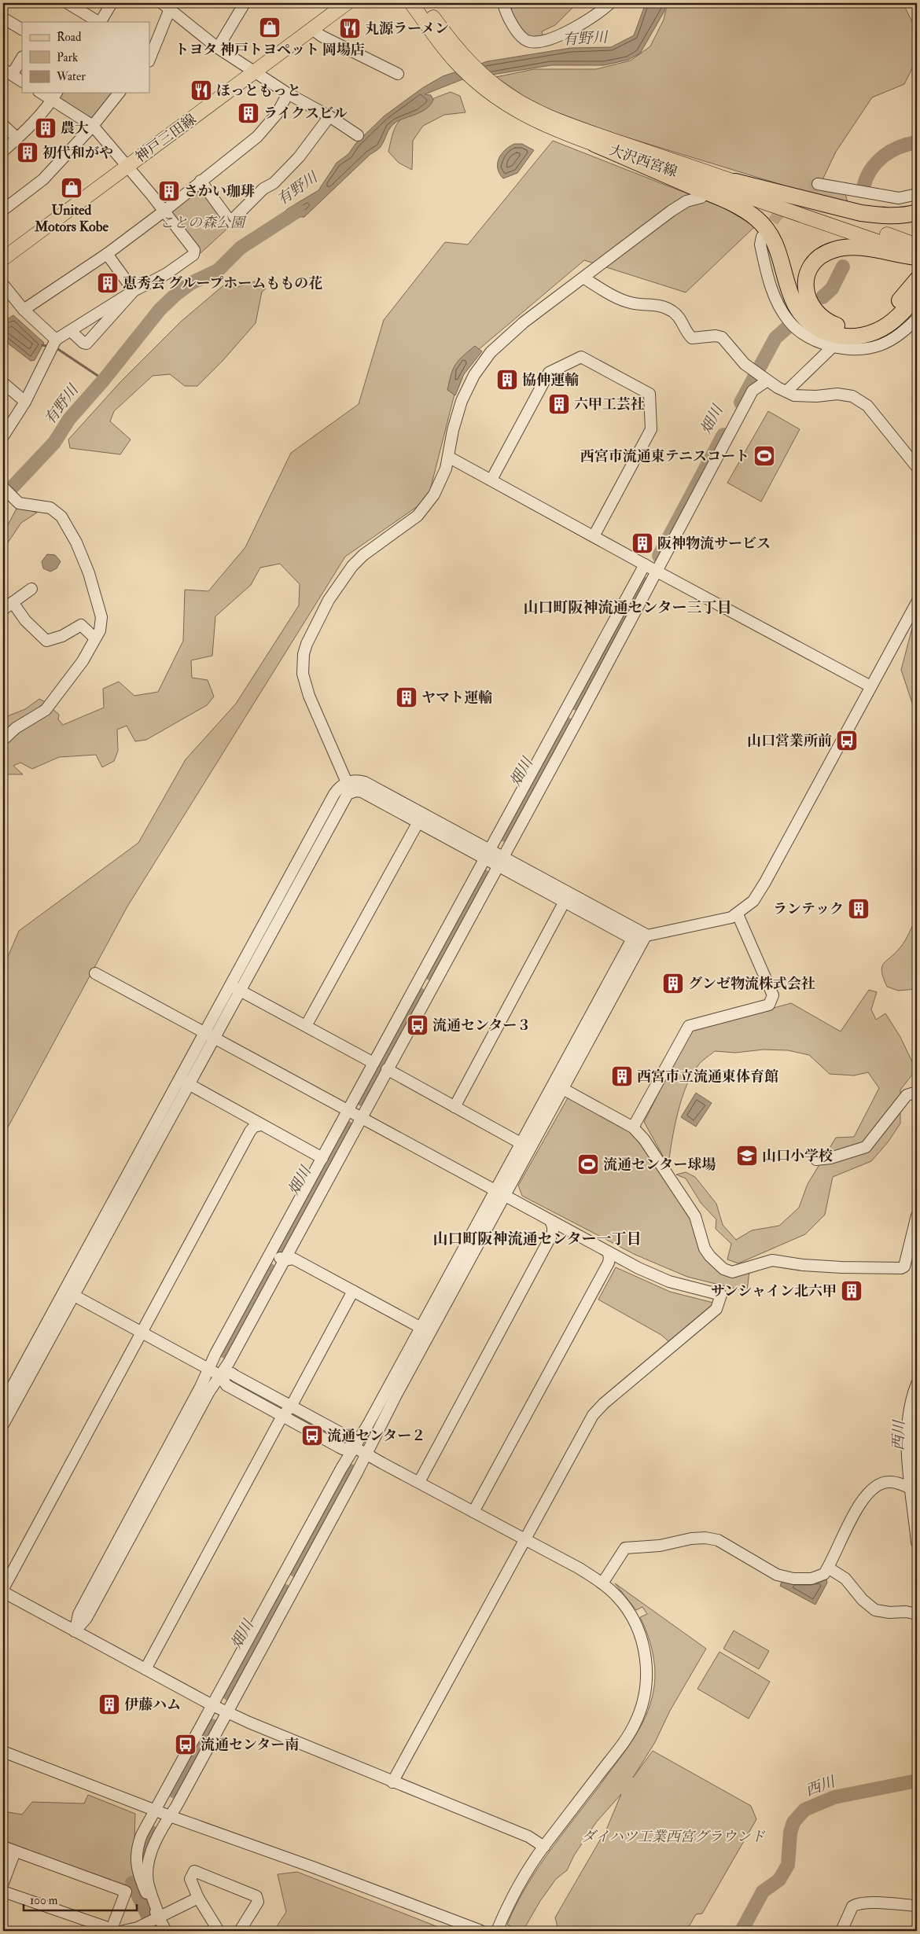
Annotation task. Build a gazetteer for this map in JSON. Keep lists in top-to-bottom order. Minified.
{"streets":{"main road":["神戸三田線","大沢西宮線"]},"districts":["山口町阪神流通センター三丁目","山口町阪神流通センター一丁目"],"water":["有野川","畑川","西川"],"parks":["ことの森公園","ダイハツ工業西宮グラウンド"],"places":{"shop":["トヨタ 神戸トヨペット 岡場店","United Motors Kobe"],"restaurant":["丸源ラーメン","ほっともっと"],"building":["ライクスビル","農大","初代和がや","さかい珈琲","恵秀会 グループホームももの花","協伸運輸","六甲工芸社","阪神物流サービス","ヤマト運輸","ランテック","グンゼ物流株式会社","西宮市立流通東体育館","サンシャイン北六甲","伊藤ハム"],"sports":["西宮市流通東テニスコート","流通センター球場"],"bus stop":["山口営業所前","流通センター３","流通センター２","流通センター南"],"school or university":["山口小学校"]},"legend":["Road","Park","Water"],"scale_bar":"100 m"}
